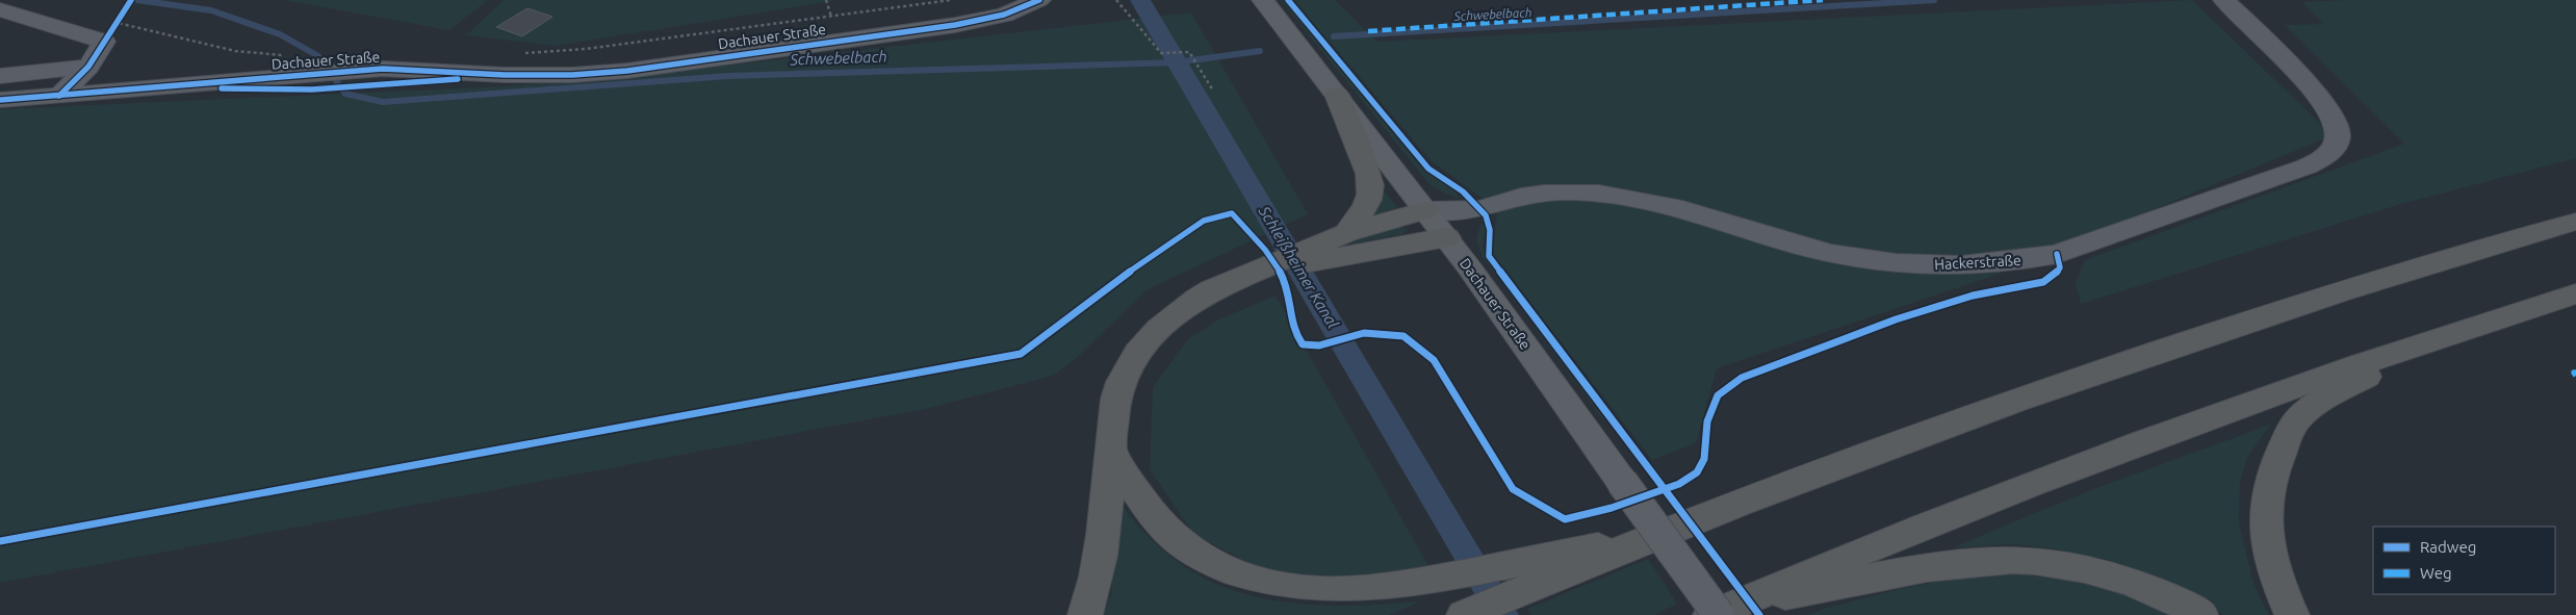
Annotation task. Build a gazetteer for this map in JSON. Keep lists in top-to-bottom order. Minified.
{"streets":{"main road":["Dachauer Straße"],"street":["Hackerstraße"]},"crossings":[["Dachauer Straße","Hackerstraße"]],"water":["Schwebelbach","Schleißheimer Kanal"],"legend":["Radweg","Weg"]}
